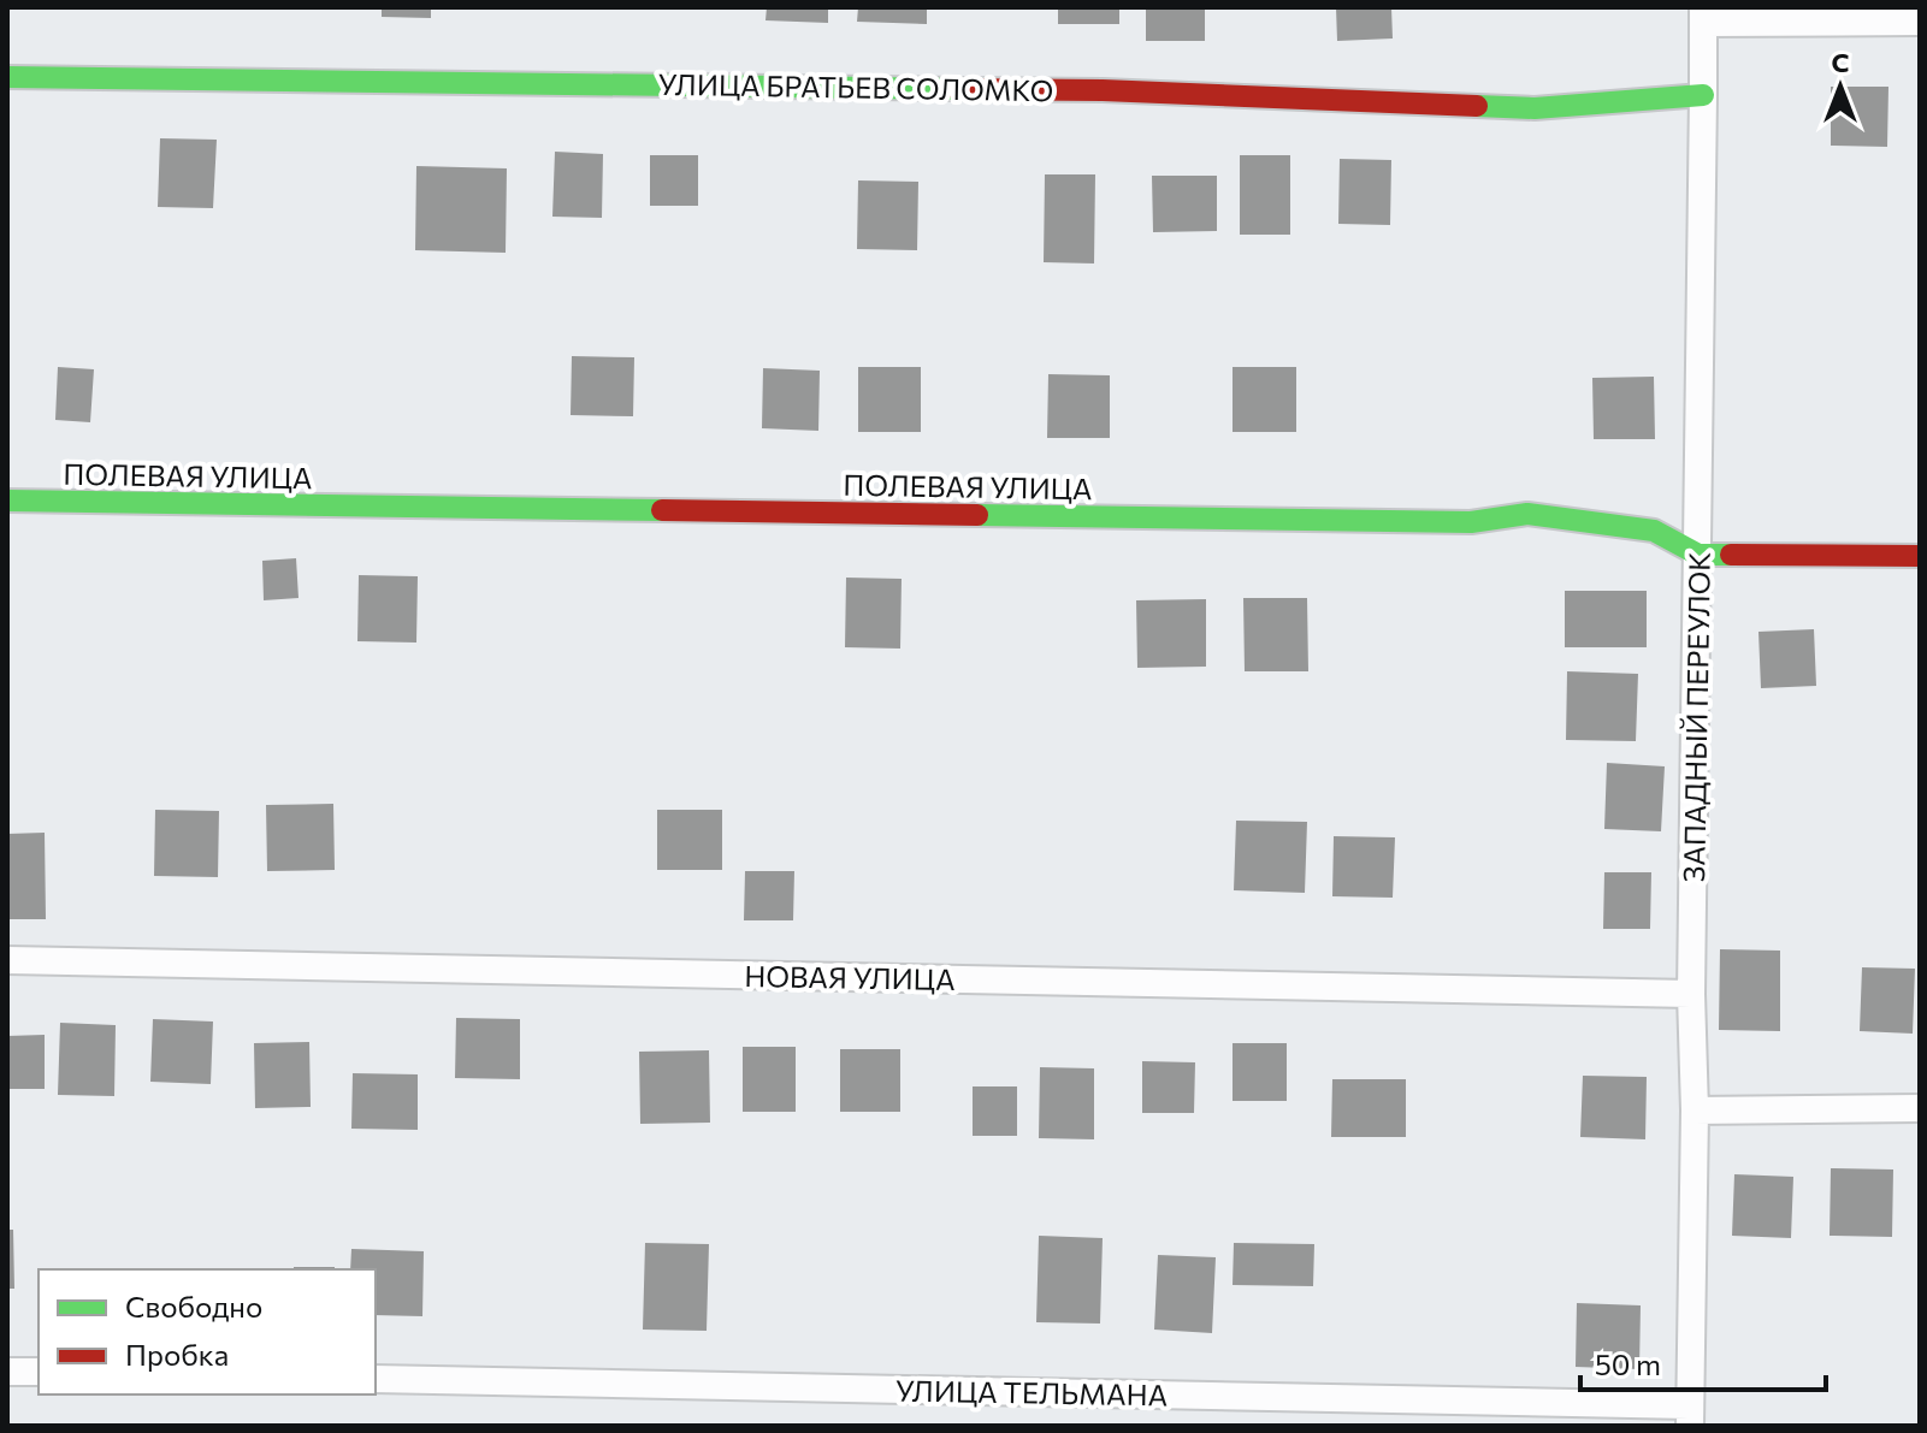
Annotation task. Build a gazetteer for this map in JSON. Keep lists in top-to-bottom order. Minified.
{"streets":{"street":["УЛИЦА БРАТЬЕВ СОЛОМКО","ПОЛЕВАЯ УЛИЦА","ЗАПАДНЫЙ ПЕРЕУЛОК","НОВАЯ УЛИЦА","УЛИЦА ТЕЛЬМАНА"]},"crossings":[["УЛИЦА БРАТЬЕВ СОЛОМКО","ЗАПАДНЫЙ ПЕРЕУЛОК"],["ПОЛЕВАЯ УЛИЦА","ЗАПАДНЫЙ ПЕРЕУЛОК"],["ЗАПАДНЫЙ ПЕРЕУЛОК","НОВАЯ УЛИЦА"],["ЗАПАДНЫЙ ПЕРЕУЛОК","УЛИЦА ТЕЛЬМАНА"]],"legend":["Свободно","Пробка"],"scale_bar":"50 m","north":"top"}
